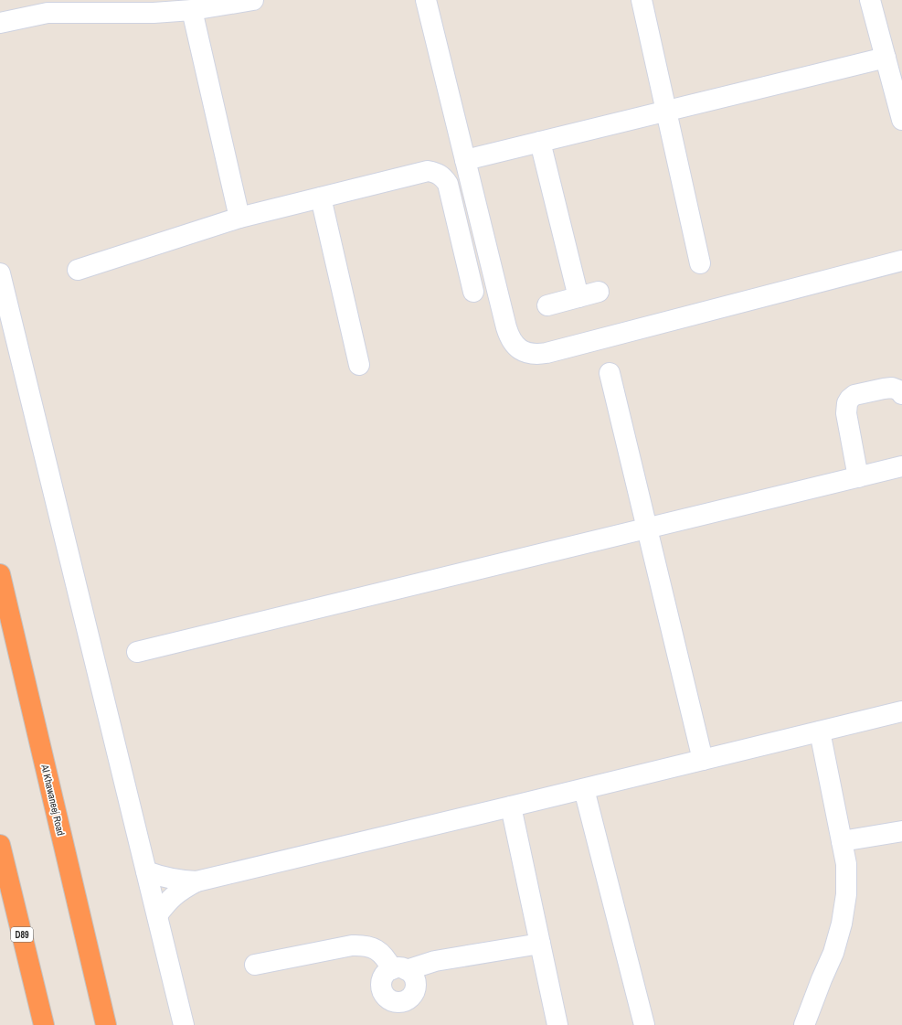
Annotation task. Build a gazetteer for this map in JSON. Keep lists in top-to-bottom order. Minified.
{"streets":{"highway":["Al Khawaneej Road","D89"]}}
